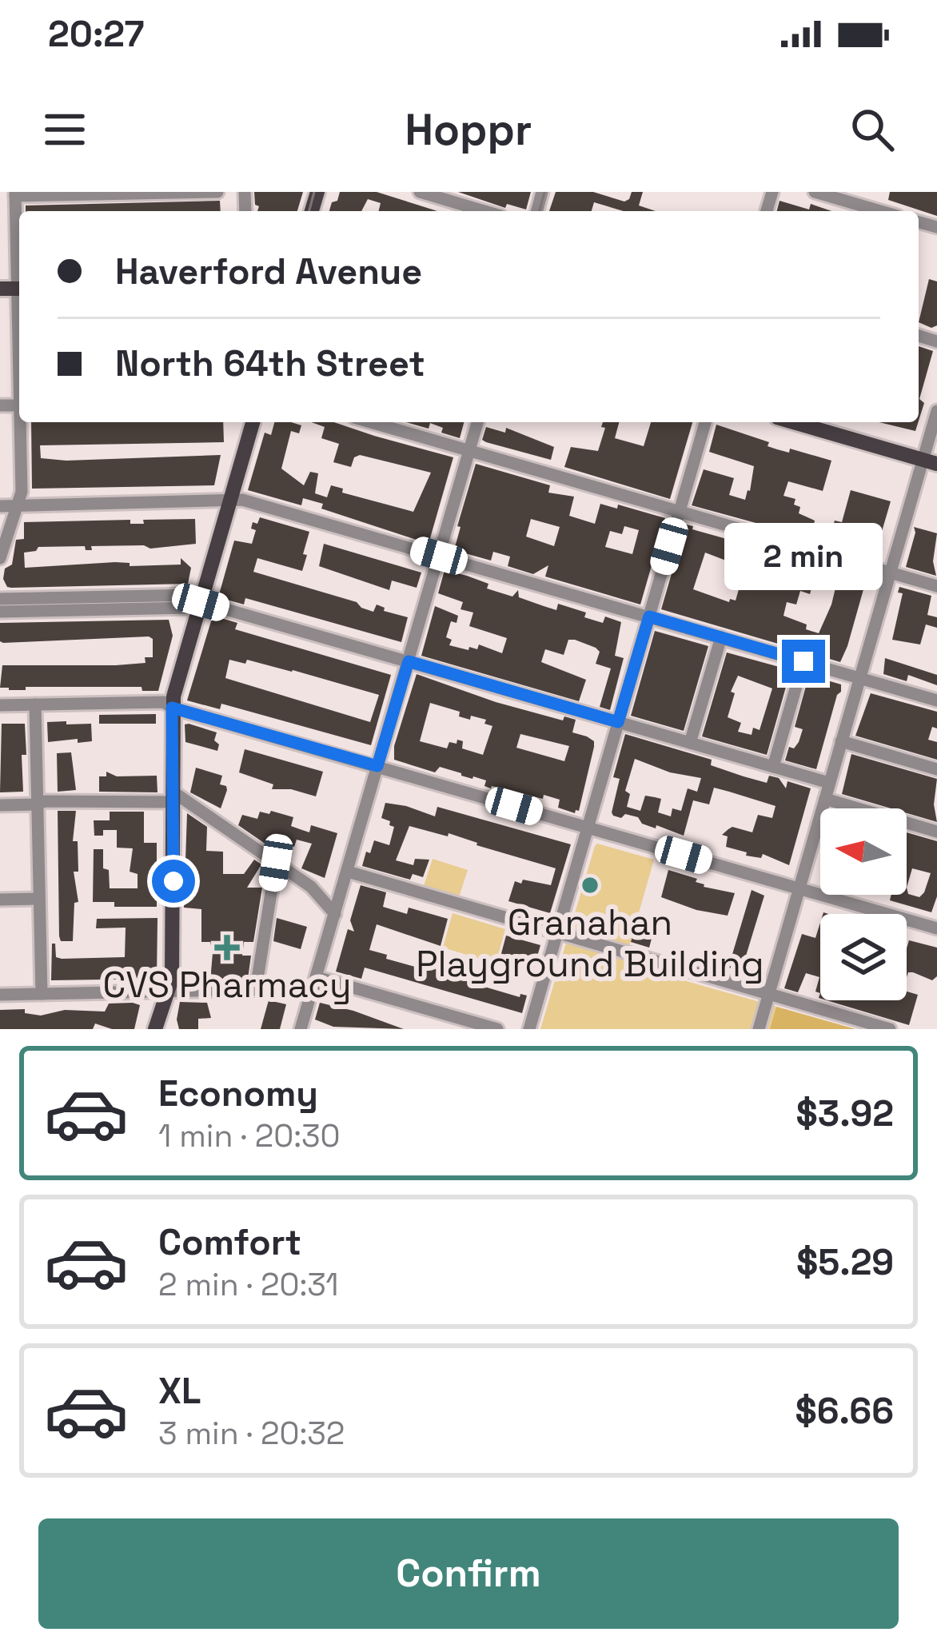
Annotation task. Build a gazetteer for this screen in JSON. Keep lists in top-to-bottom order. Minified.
{"places":{"other":["Granahan Playground Building"],"health":["CVS Pharmacy"]},"north":"left","page":{"status":"20:27","header":"Hoppr","banner":["Haverford Avenue","North 64th Street"],"bubble":"2 min","list":[{"name":"Economy","note":"1 min · 20:30","value":"$3.92"},{"name":"Comfort","note":"2 min · 20:31","value":"$5.29"},{"name":"XL","note":"3 min · 20:32","value":"$6.66"}],"buttons":"Confirm"}}
